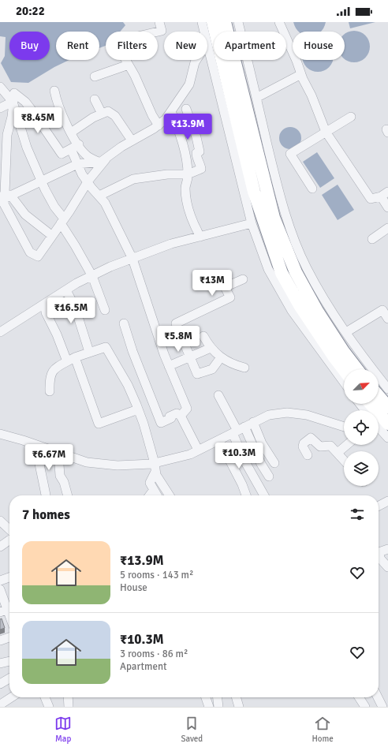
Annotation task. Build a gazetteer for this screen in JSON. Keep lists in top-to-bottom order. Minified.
{"north":"top right","page":{"status":"20:22","chip":["Buy","Rent","Filters","New","Apartment","House"],"price":["₹8.45M","₹13.9M","₹13M","₹16.5M","₹5.8M","₹10.3M","₹6.67M"],"heading":"7 homes","list":[{"name":"₹13.9M","note":"5 rooms · 143 m² · House"},{"name":"₹10.3M","note":"3 rooms · 86 m² · Apartment"}],"tabs":["Map","Saved","Home"]}}
